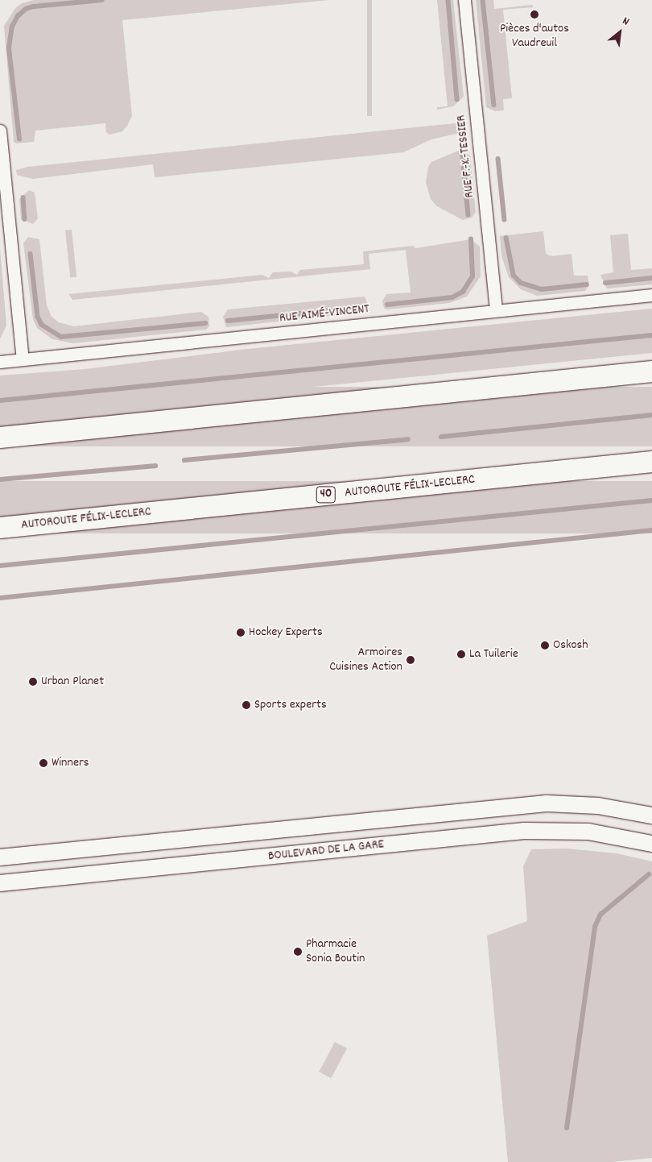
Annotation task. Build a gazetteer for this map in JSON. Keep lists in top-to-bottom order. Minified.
{"streets":{"highway":["AUTOROUTE FÉLIX-LECLERC","40"],"main road":["BOULEVARD DE LA GARE"],"street":["RUE F.-X.-TESSIER","RUE AIMÉ-VINCENT"]},"crossings":[["RUE F.-X.-TESSIER","RUE AIMÉ-VINCENT"]],"places":["Pièces d'autos Vaudreuil","Hockey Experts","Oskosh","La Tuilerie","Armoires Cuisines Action","Urban Planet","Sports experts","Winners","Pharmacie Sonia Boutin"],"north":"top right"}
